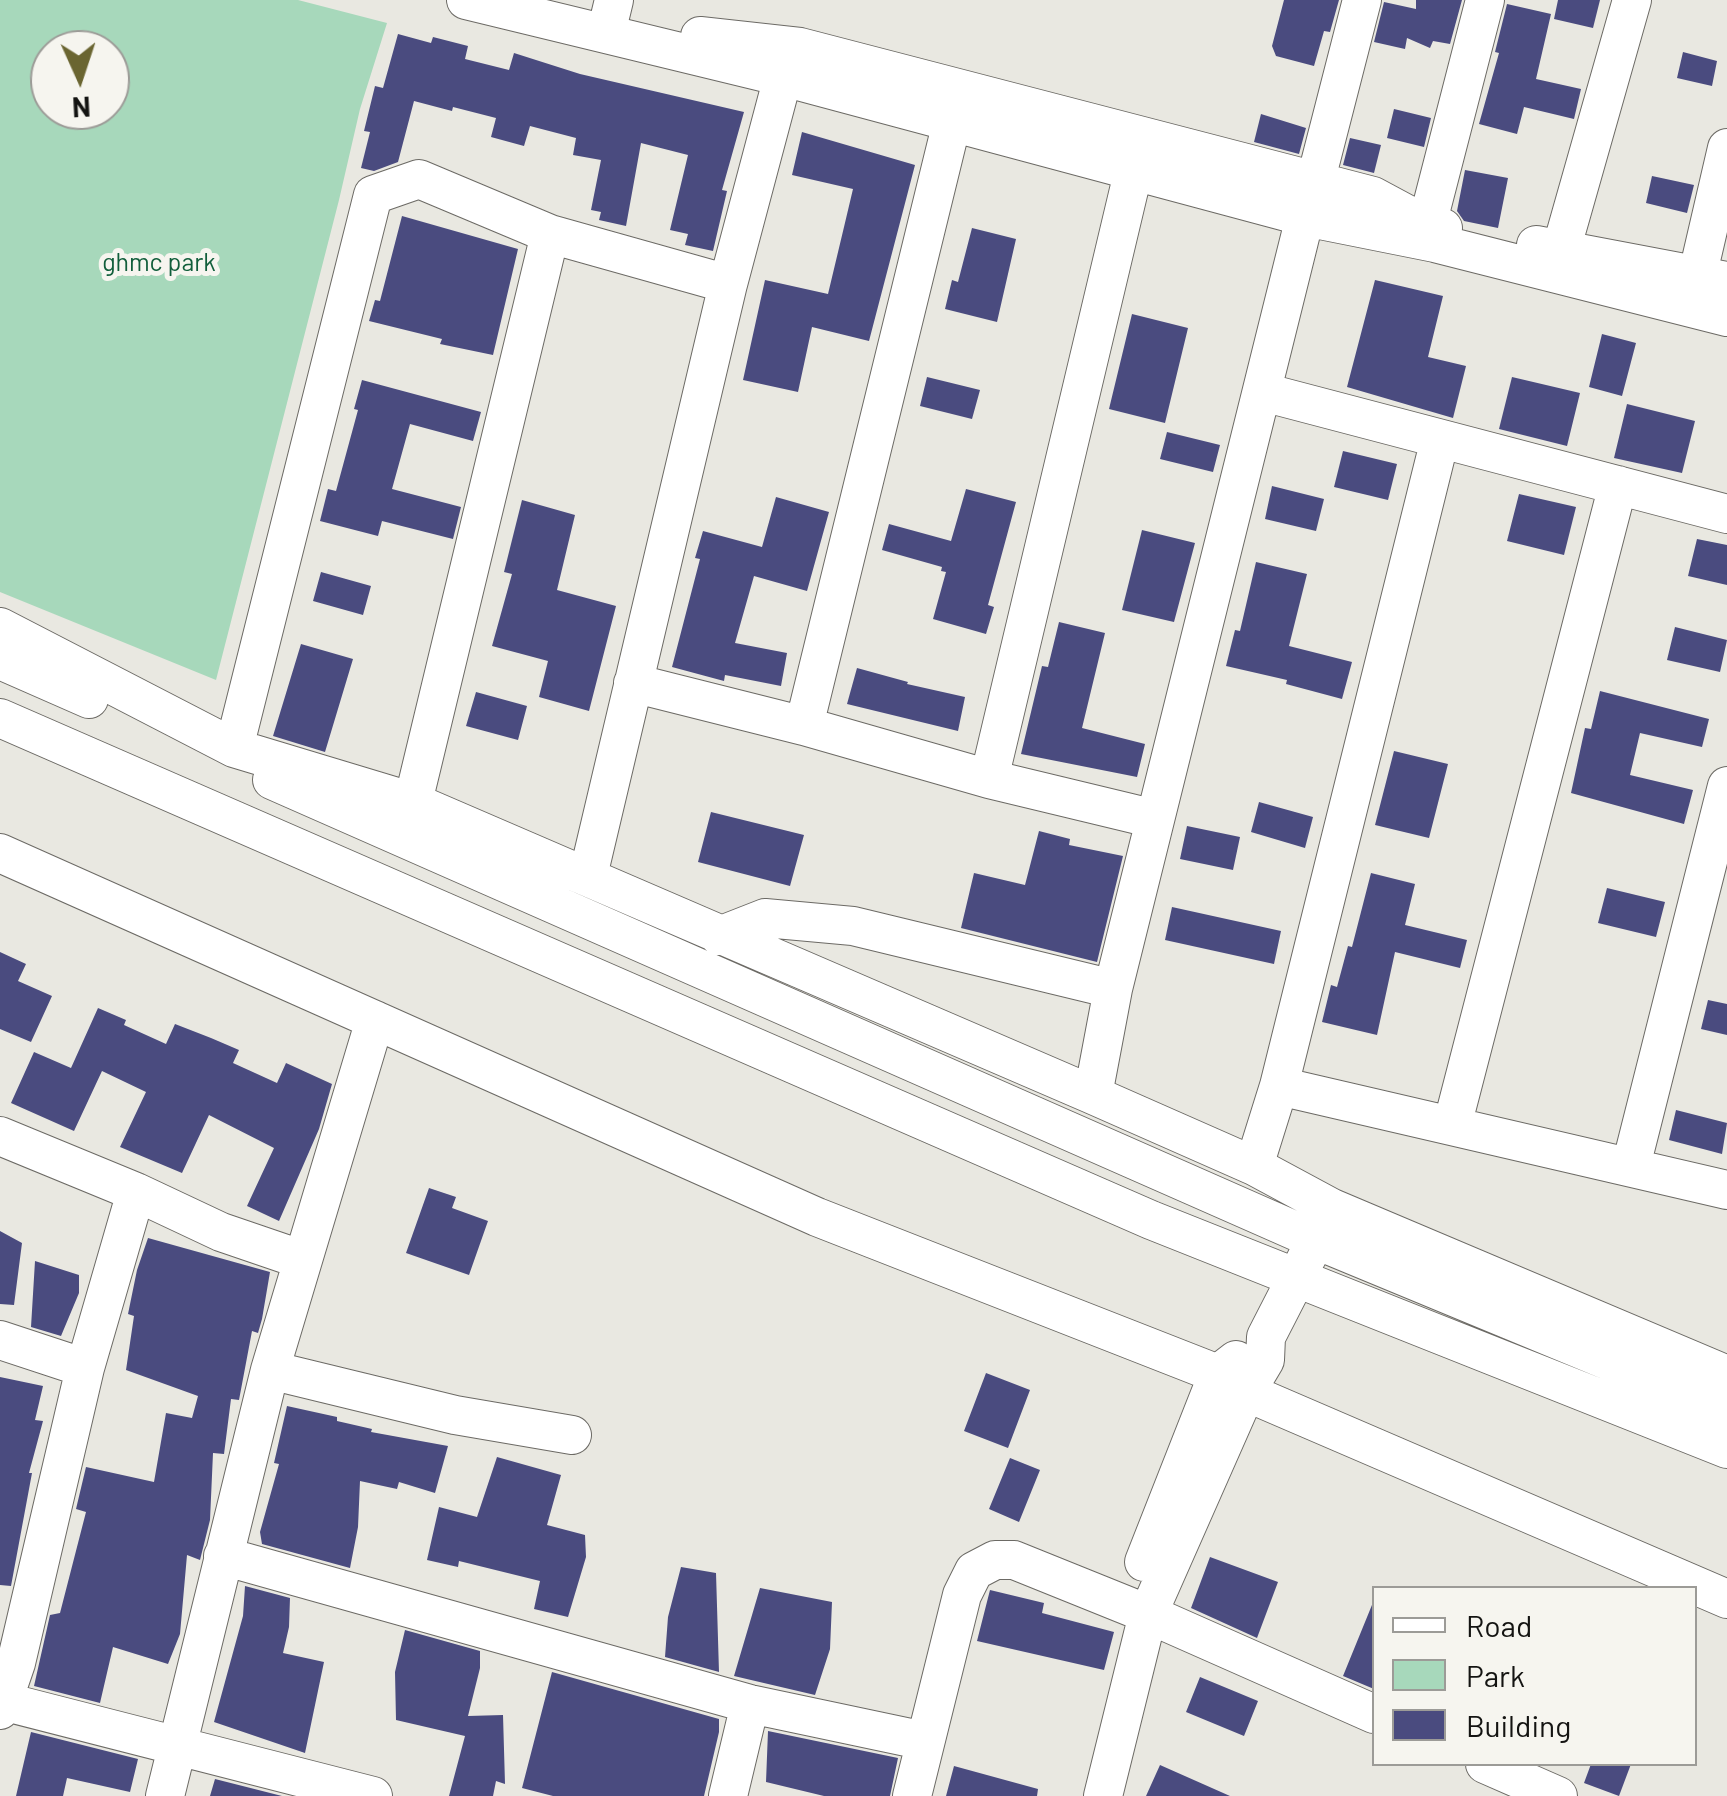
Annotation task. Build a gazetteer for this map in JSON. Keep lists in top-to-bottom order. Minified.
{"parks":["ghmc park"],"legend":["Road","Park","Building"],"north":"bottom"}
